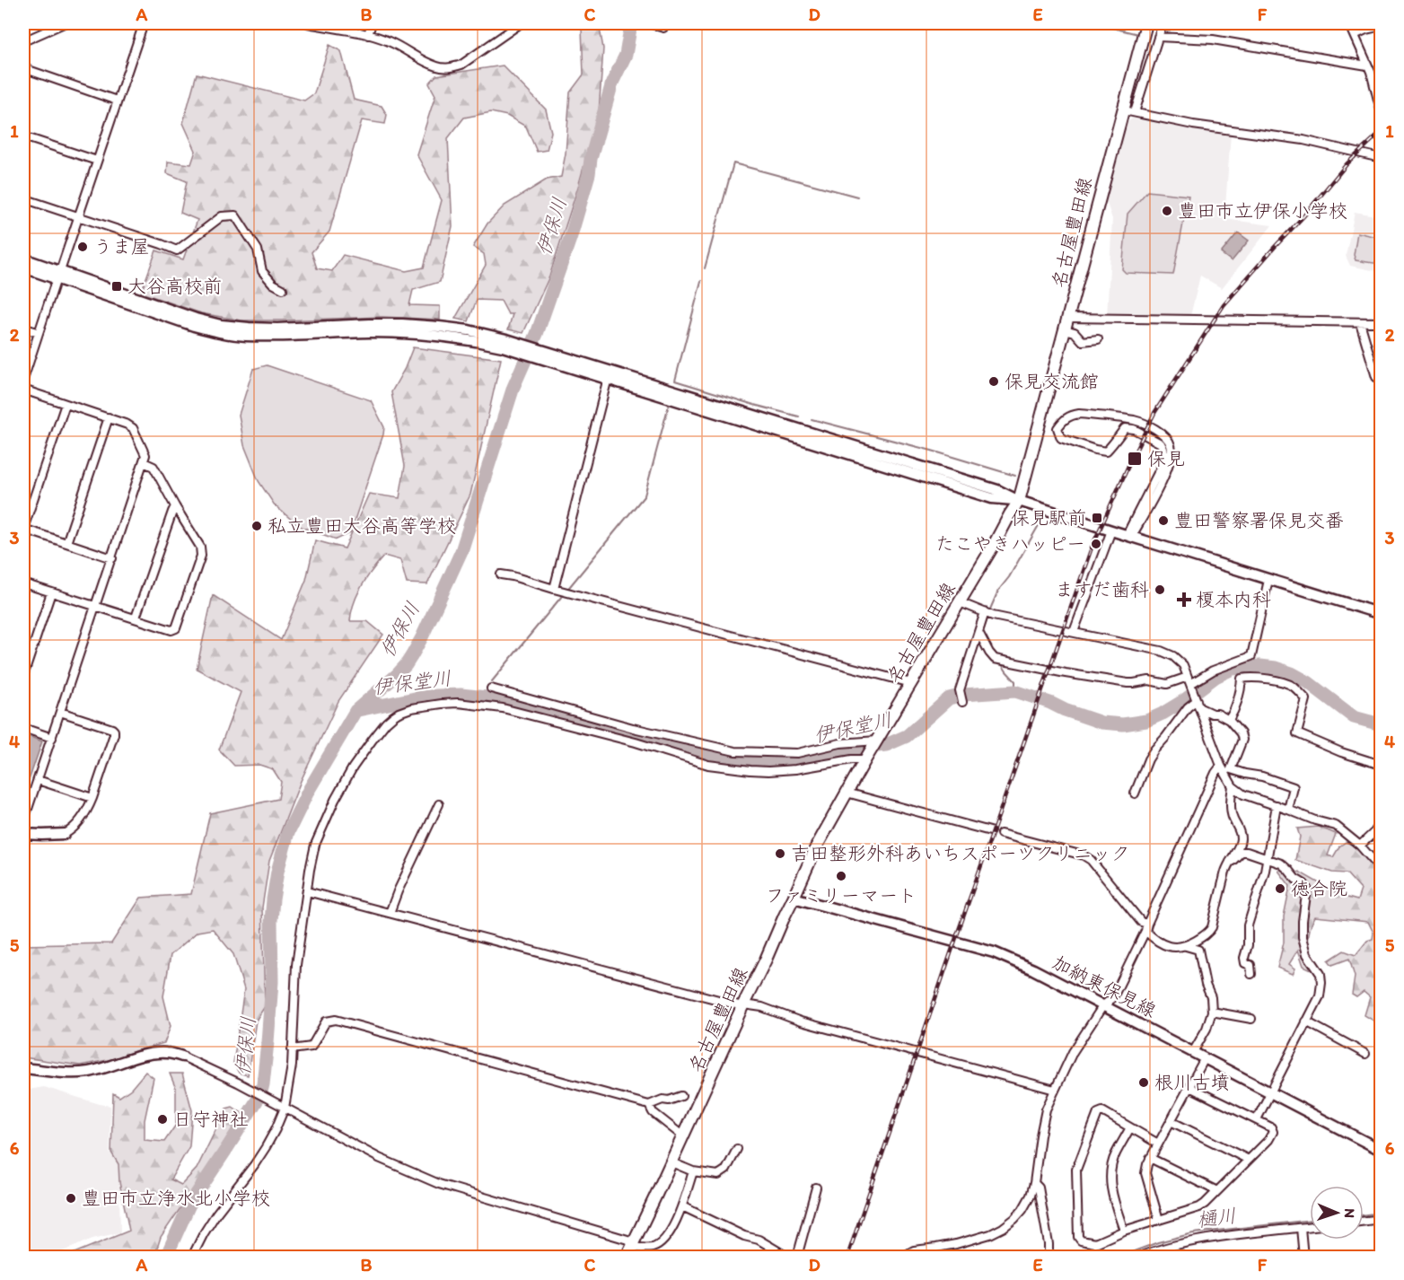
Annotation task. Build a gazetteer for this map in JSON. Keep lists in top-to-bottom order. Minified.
{"streets":{"main road":["名古屋豊田線"],"street":["加納東保見線"]},"crossings":[["名古屋豊田線","加納東保見線"]],"water":["伊保川","伊保堂川","樋川"],"places":{"other":["豊田市立伊保小学校","うま屋","保見交流館","豊田警察署保見交番","私立豊田大谷高等学校","たこやきハッピー","ますだ歯科","吉田整形外科あいちスポーツクリニック","ファミリーマート","徳合院","根川古墳","日守神社","豊田市立浄水北小学校"],"transit":["大谷高校前","保見","保見駅前"],"health":["榎本内科"]},"north":"right","grid":{"columns":["A","B","C","D","E","F"],"rows":["1","2","3","4","5","6"]}}
